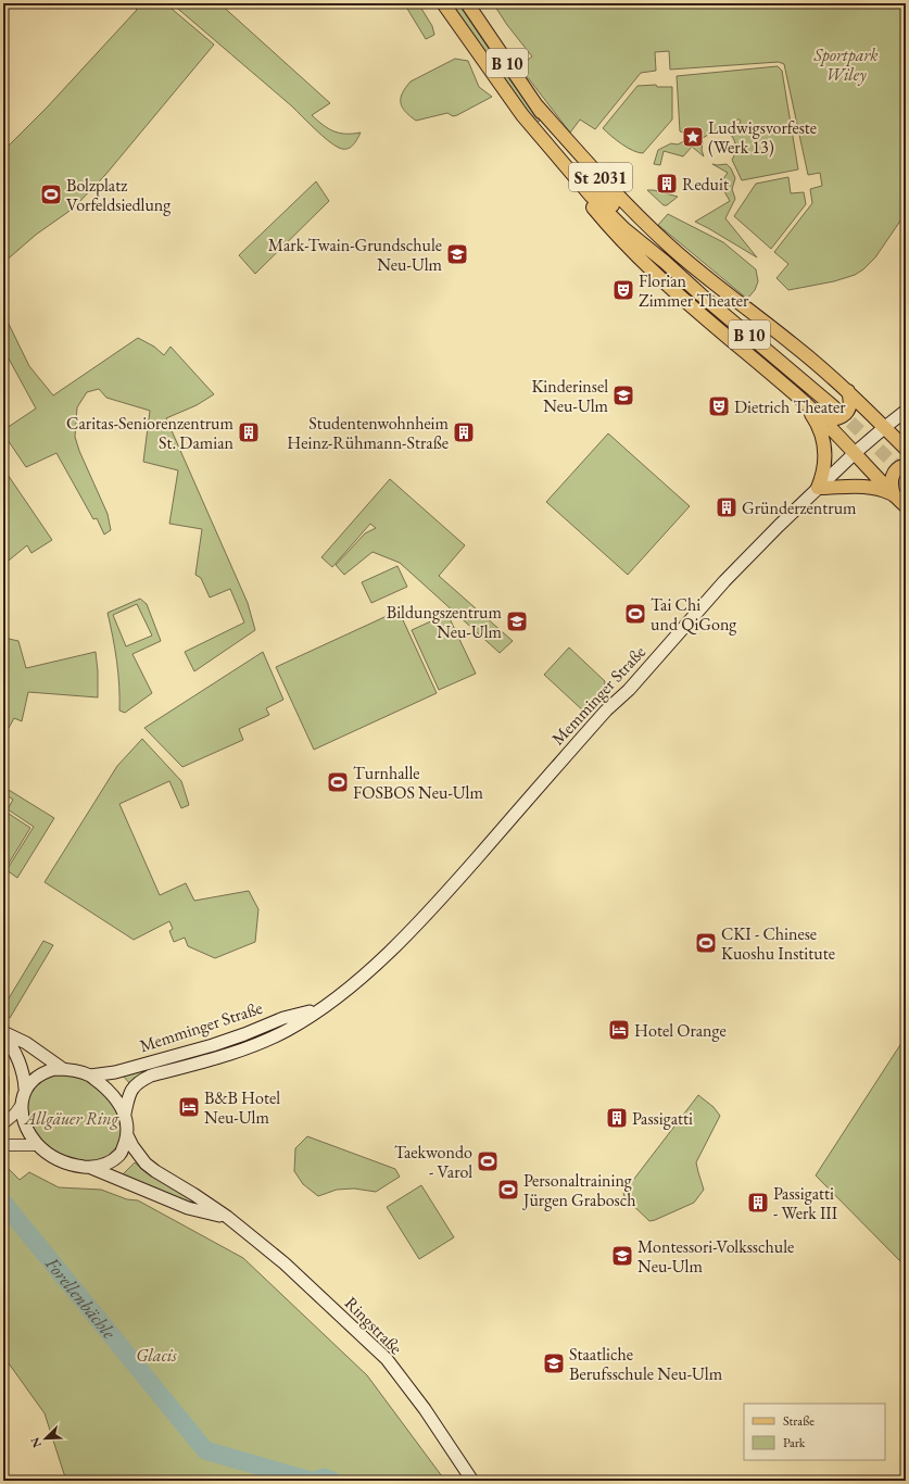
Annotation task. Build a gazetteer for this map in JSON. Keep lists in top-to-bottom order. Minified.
{"streets":{"main road":["B 10","St 2031","Memminger Straße","Ringstraße"]},"crossings":[["B 10","St 2031"],["St 2031","Memminger Straße"],["Memminger Straße","Ringstraße"]],"water":["Forellenbächle"],"parks":["Sportpark Wiley","Allgäuer Ring","Glacis"],"places":{"place":["Ludwigsvorfeste (Werk 13)"],"building":["Reduit","Caritas-Seniorenzentrum St. Damian","Studentenwohnheim Heinz-Rühmann-Straße","Gründerzentrum","Passigatti","Passigatti - Werk III"],"sports":["Bolzplatz Vorfeldsiedlung","Tai Chi und QiGong","Turnhalle FOSBOS Neu-Ulm","CKI - Chinese Kuoshu Institute","Taekwondo - Varol","Personaltraining Jürgen Grabosch"],"school or university":["Mark-Twain-Grundschule Neu-Ulm","Kinderinsel Neu-Ulm","Bildungszentrum Neu-Ulm","Montessori-Volksschule Neu-Ulm","Staatliche Berufsschule Neu-Ulm"],"theatre":["Florian Zimmer Theater","Dietrich Theater"],"hotel":["Hotel Orange","B&B Hotel Neu-Ulm"]},"legend":["Straße","Park"],"north":"bottom left"}
